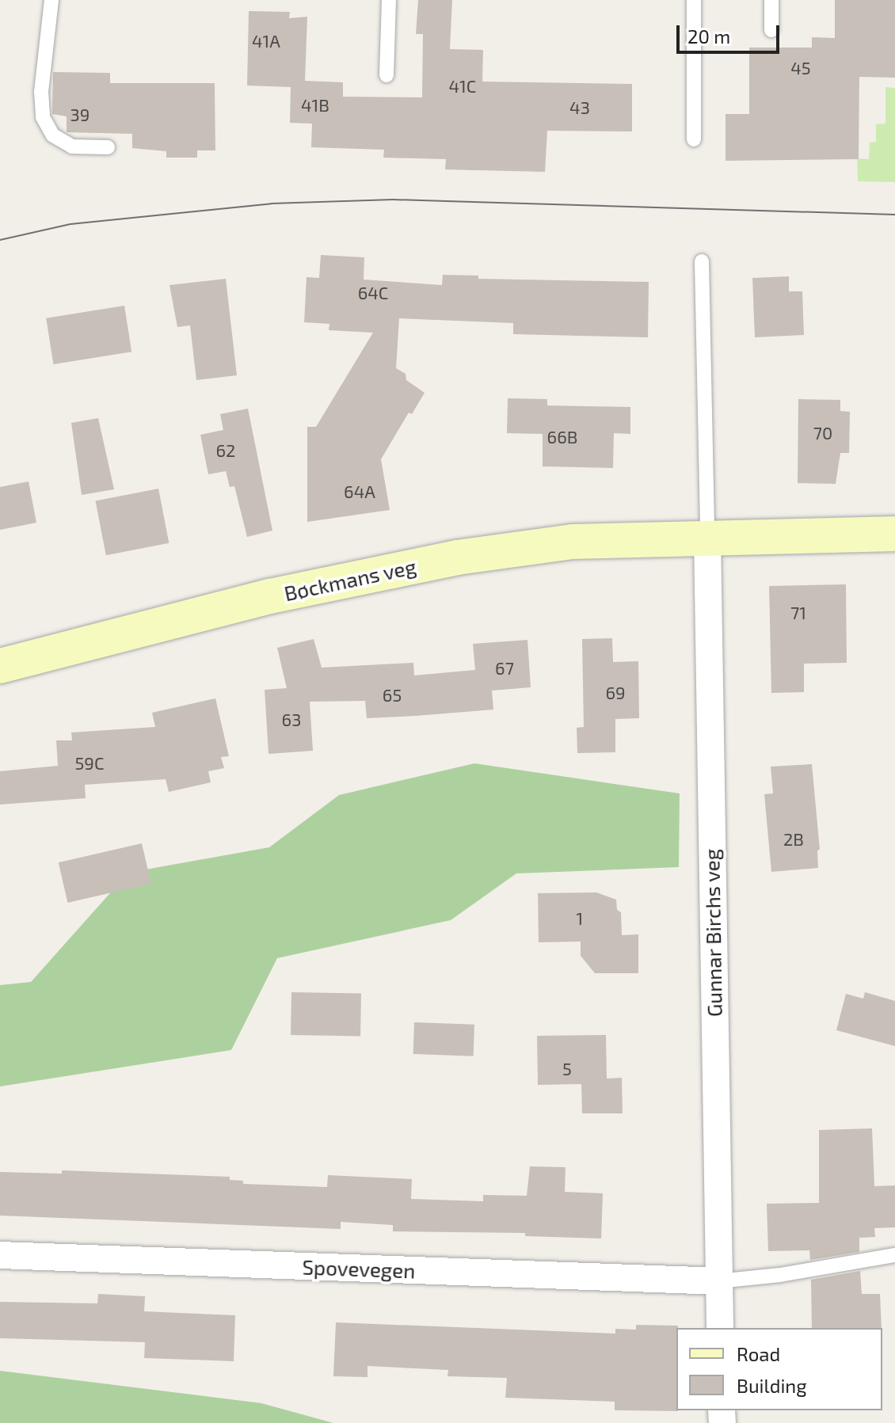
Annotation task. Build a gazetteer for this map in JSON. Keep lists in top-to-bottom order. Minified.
{"streets":{"main road":["Bøckmans veg"],"street":["Gunnar Birchs veg","Spovevegen"]},"crossings":[["Bøckmans veg","Gunnar Birchs veg"],["Gunnar Birchs veg","Spovevegen"]],"house_numbers":["41A","45","41C","41B","43","39","64C","70","66B","62","64A","71","67","69","65","63","59C","2B","1","5"],"legend":["Road","Building"],"scale_bar":"20 m"}
